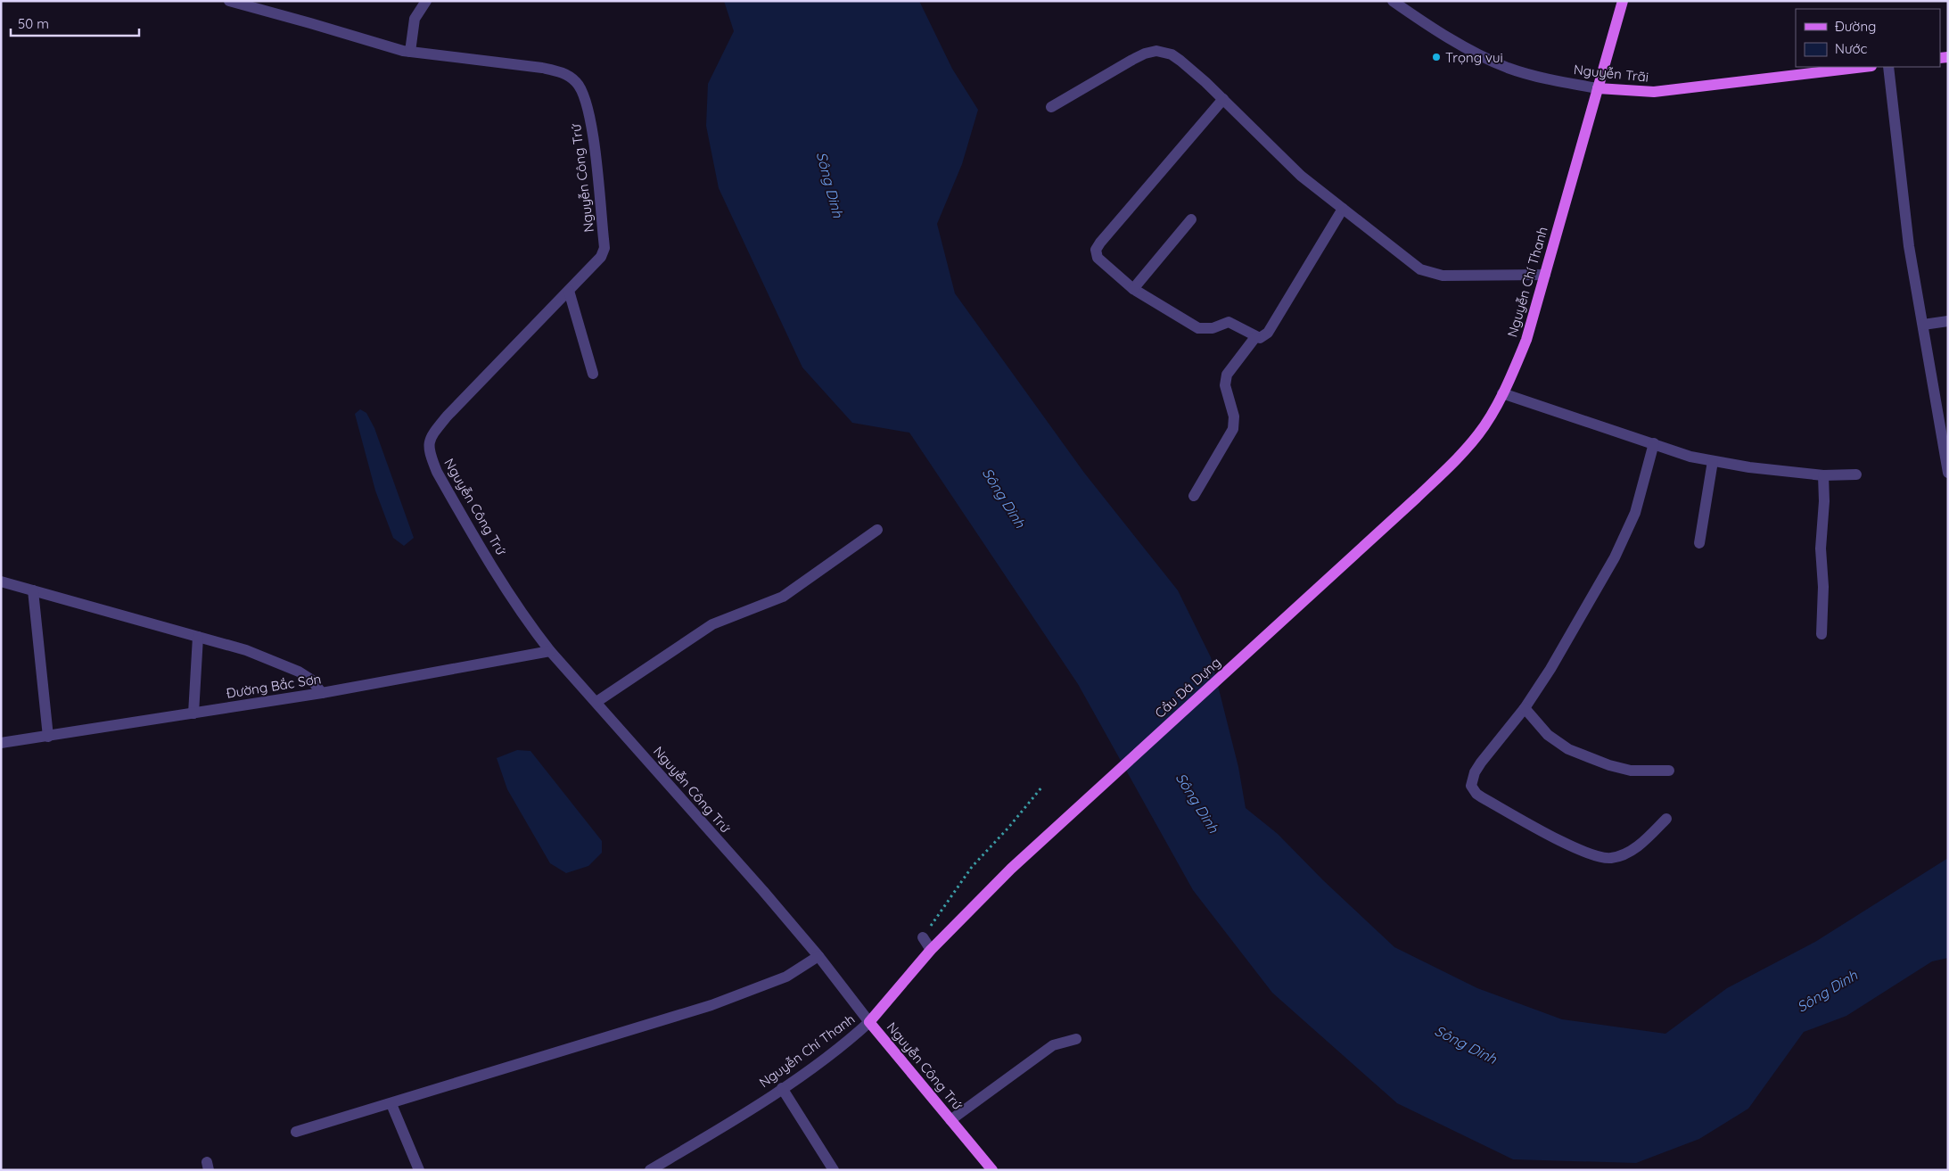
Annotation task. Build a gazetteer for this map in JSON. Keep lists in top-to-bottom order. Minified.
{"streets":{"main road":["Nguyễn Trãi","Nguyễn Công Trứ","Nguyễn Chí Thanh","Cầu Đá Dựng"],"street":["Đường Bắc Sơn"]},"crossings":[["Nguyễn Trãi","Nguyễn Chí Thanh"],["Nguyễn Công Trứ","Nguyễn Chí Thanh"],["Nguyễn Công Trứ","Đường Bắc Sơn"],["Nguyễn Chí Thanh","Cầu Đá Dựng"]],"water":["Sông Dinh"],"places":["Trọng vui"],"legend":["Đường","Nước"],"scale_bar":"50 m"}
